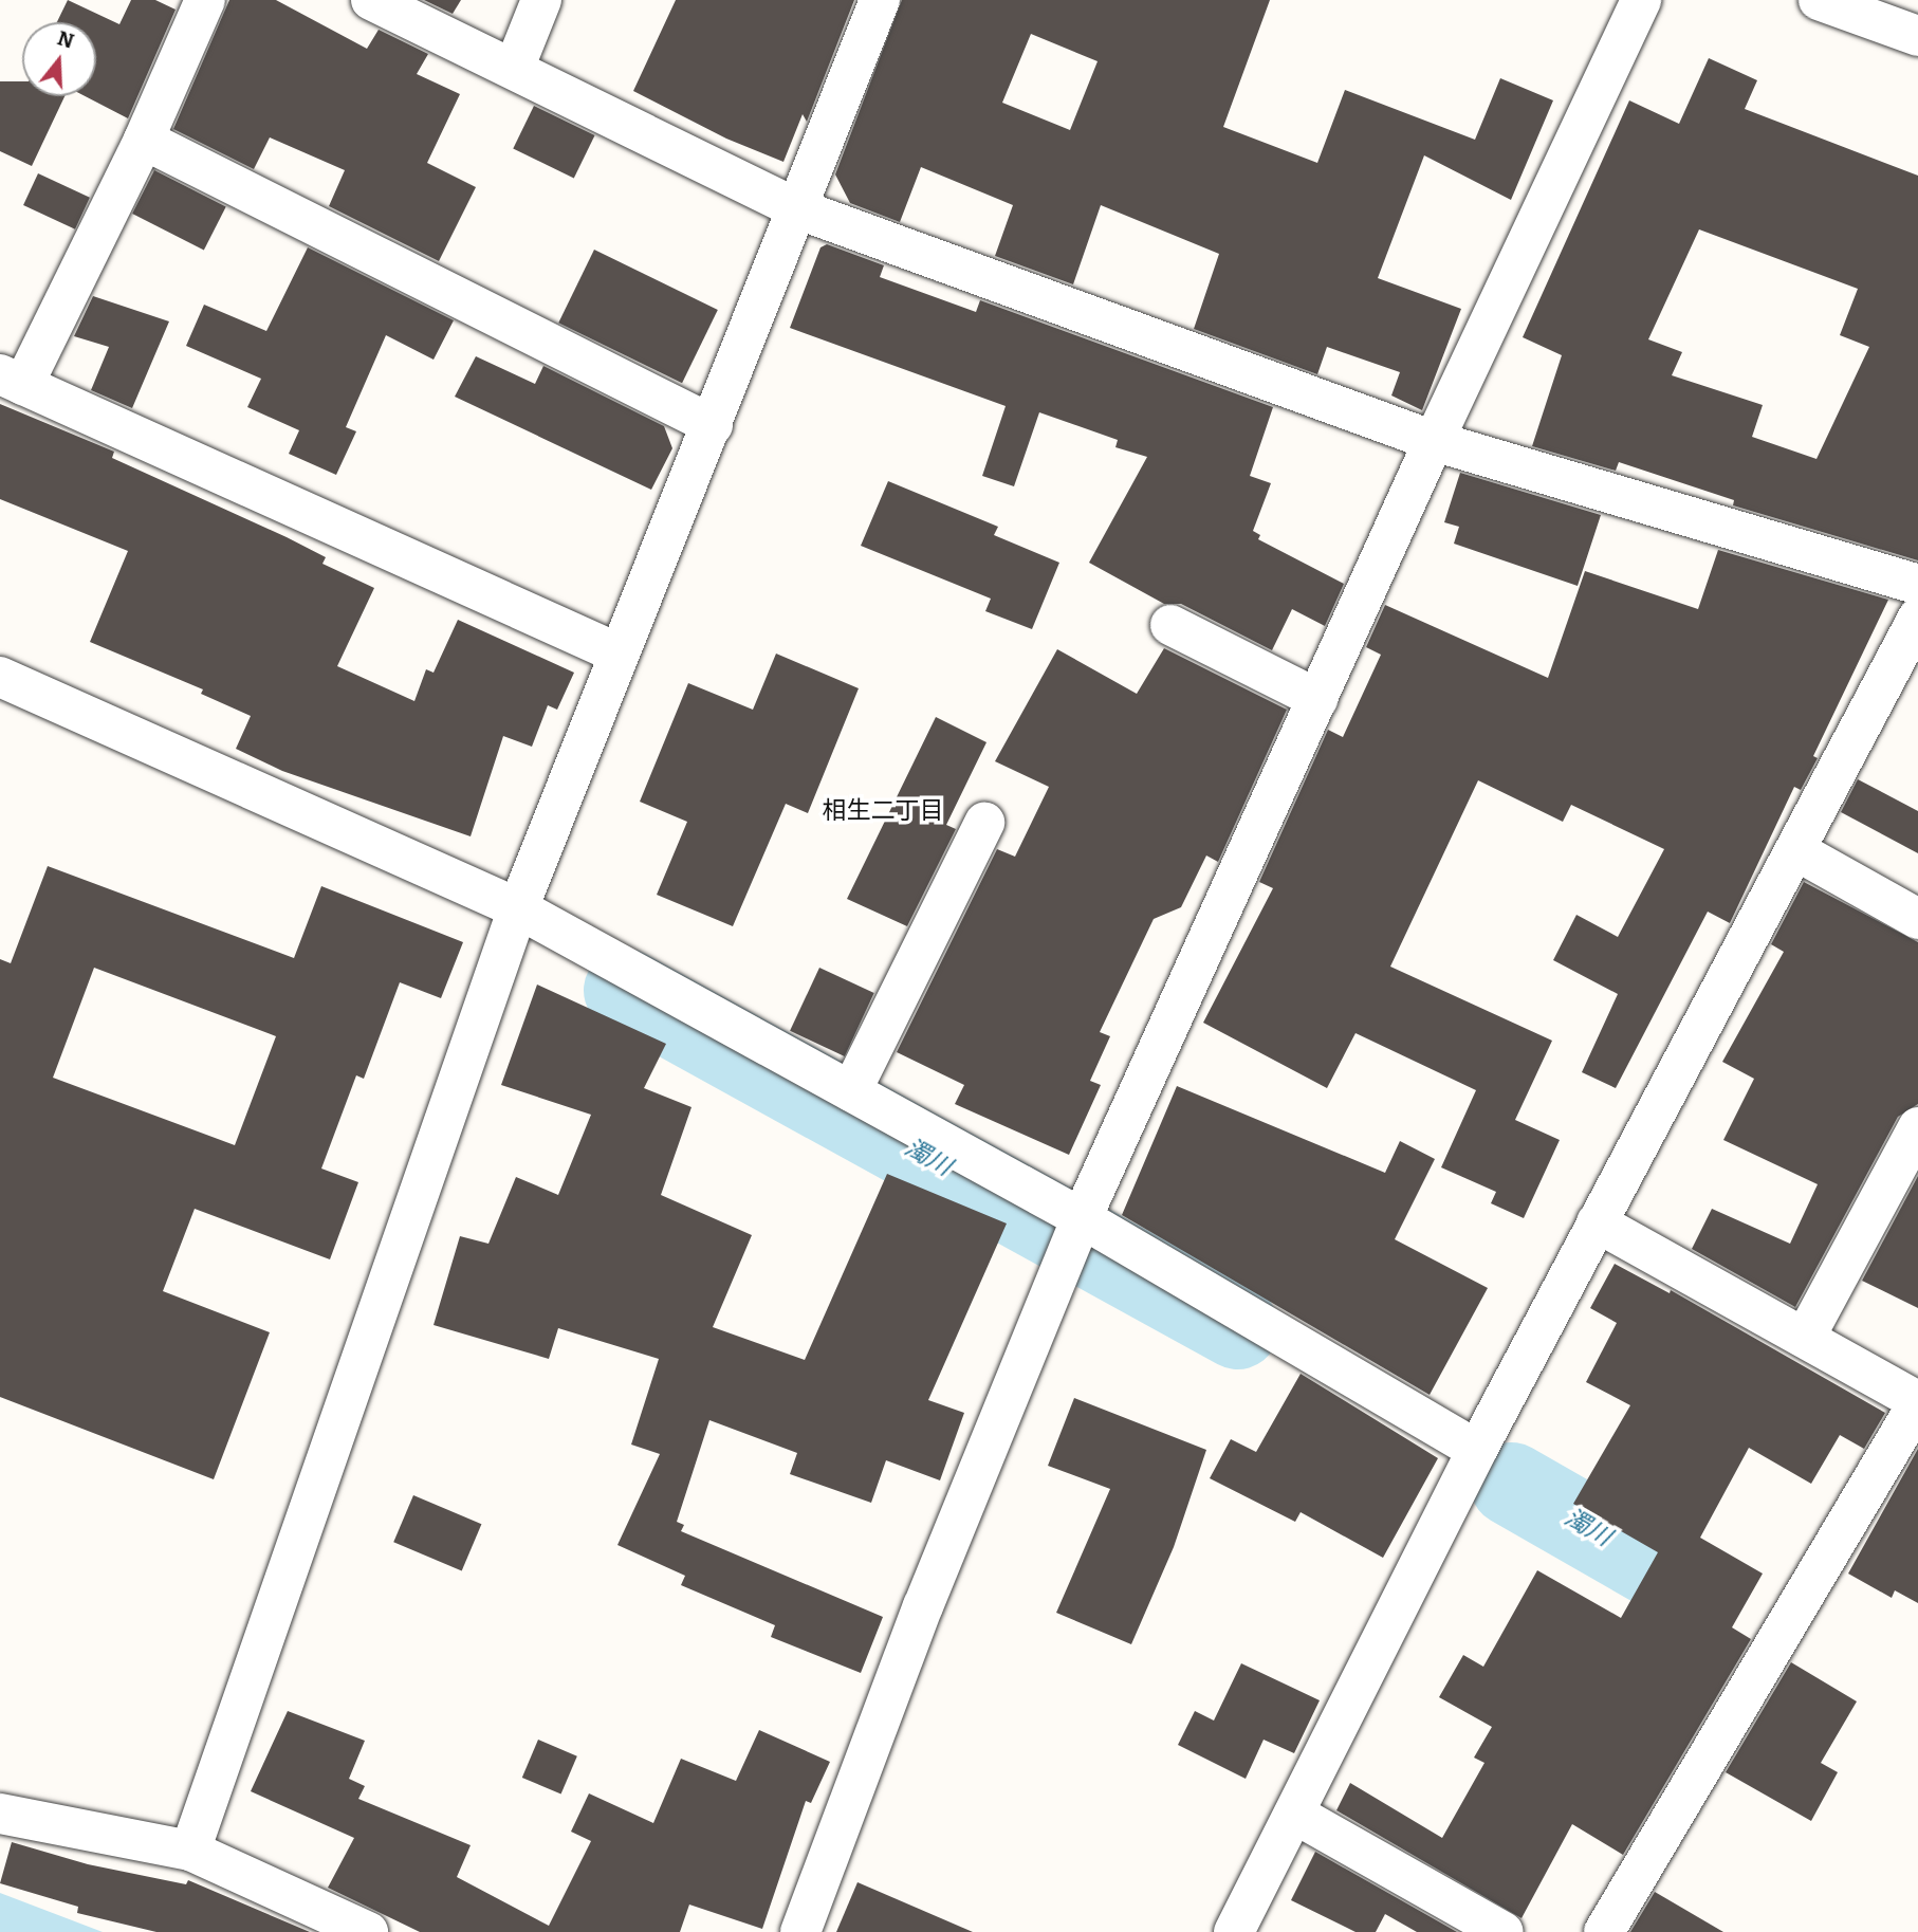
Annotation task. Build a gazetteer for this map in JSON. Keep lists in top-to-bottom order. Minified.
{"districts":["相生二丁目"],"water":["濁川"],"north":"top"}
